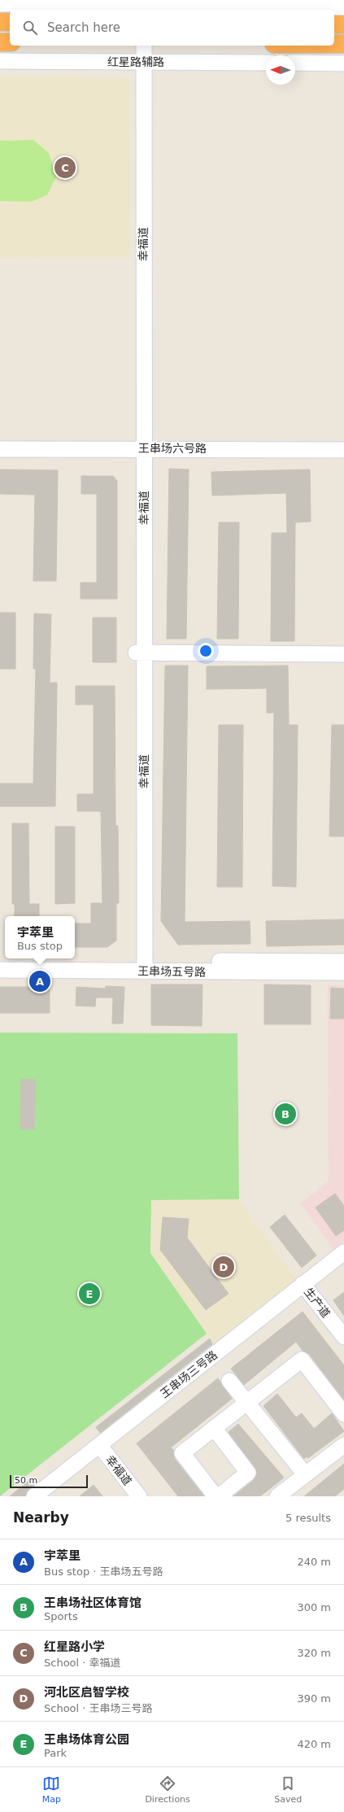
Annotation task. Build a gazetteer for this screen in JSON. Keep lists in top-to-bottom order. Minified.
{"streets":{"street":["红星路辅路","幸福道","王串场六号路","王串场五号路","生产道","王串场三号路"]},"crossings":[["红星路辅路","幸福道"],["幸福道","王串场六号路"],["幸福道","王串场五号路"],["幸福道","王串场三号路"],["生产道","王串场三号路"]],"scale_bar":"50 m","north":"left","page":{"search":"Search here","pins":["C","A","B","D","E"],"popup":["宇萃里","Bus stop"],"scale":"50 m","heading":["Nearby","5 results"],"list":[{"mark":"A","name":"宇萃里","note":"Bus stop · 王串场五号路","value":"240 m"},{"mark":"B","name":"王串场社区体育馆","note":"Sports","value":"300 m"},{"mark":"C","name":"红星路小学","note":"School · 幸福道","value":"320 m"},{"mark":"D","name":"河北区启智学校","note":"School · 王串场三号路","value":"390 m"},{"mark":"E","name":"王串场体育公园","note":"Park","value":"420 m"}],"nav":["Map","Directions","Saved"]}}
